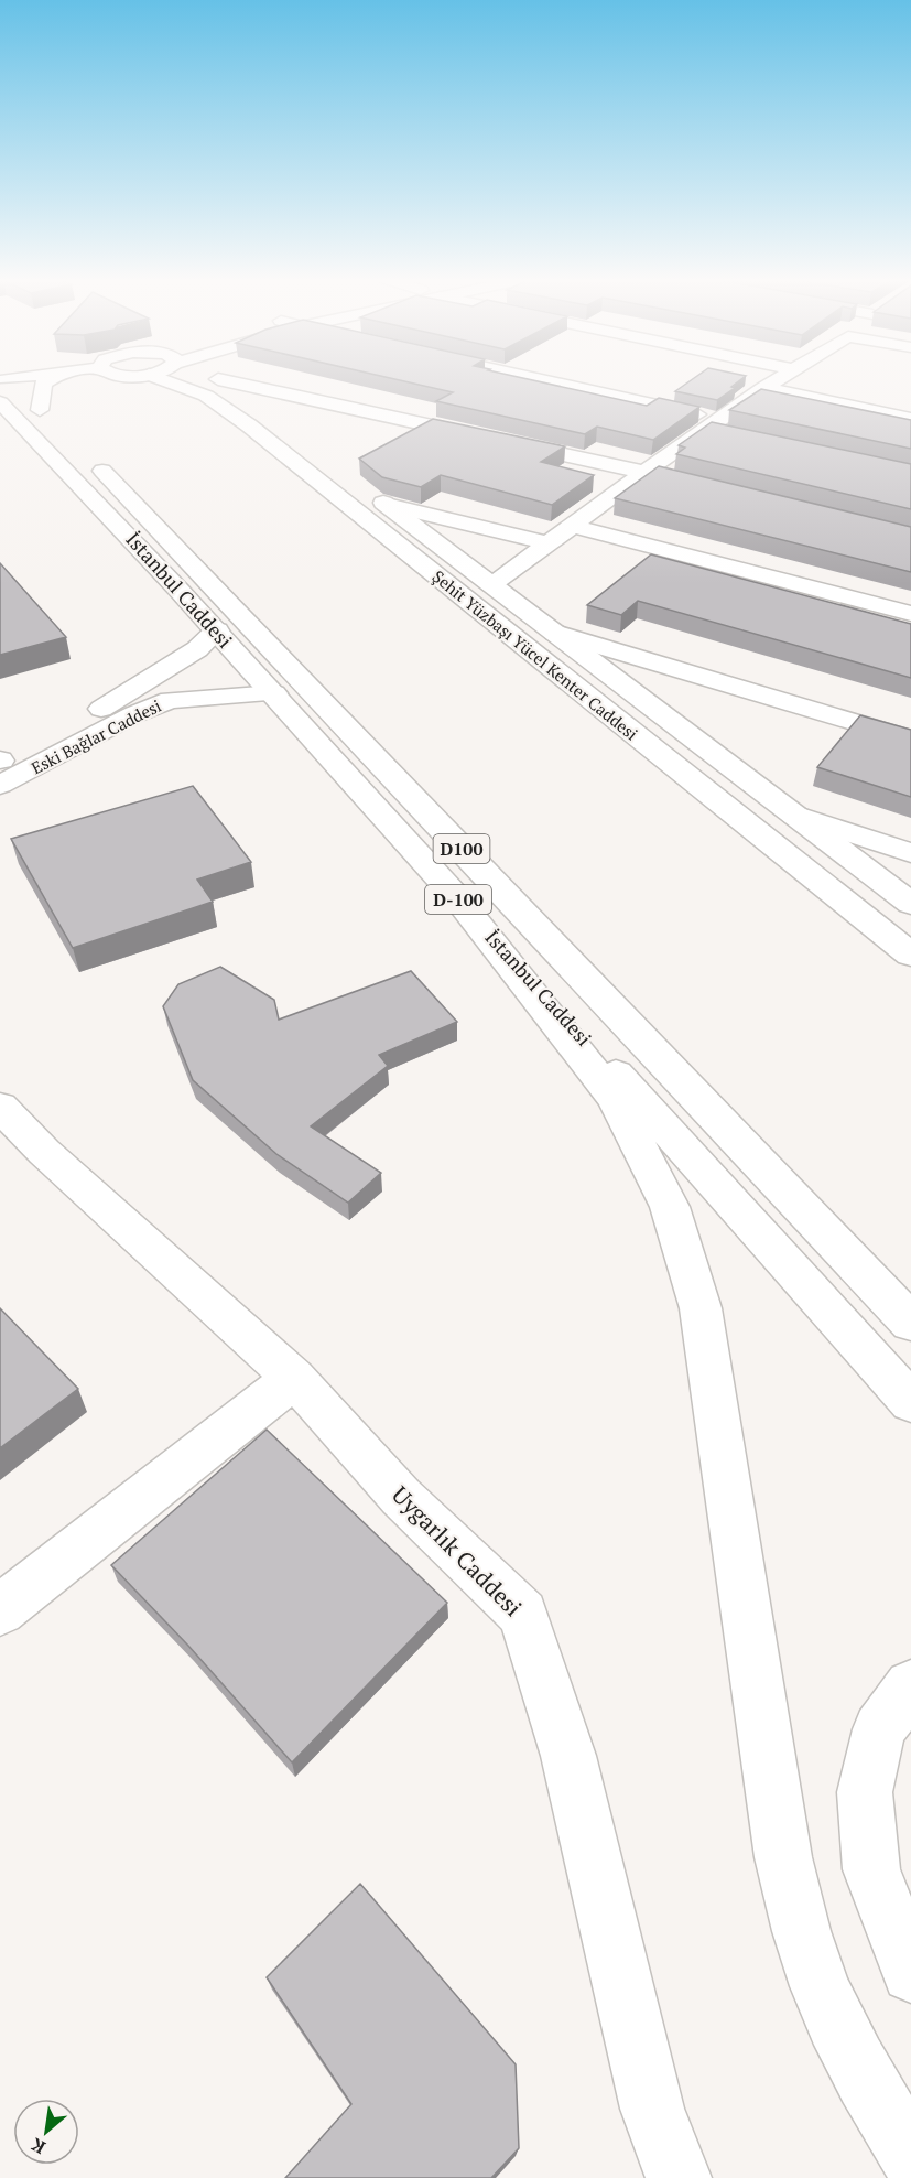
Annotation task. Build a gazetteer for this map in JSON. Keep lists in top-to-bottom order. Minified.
{"streets":{"main road":["İstanbul Caddesi","Şehit Yüzbaşı Yücel Kenter Caddesi","Eski Bağlar Caddesi","D100","D-100","Uygarlık Caddesi"]},"crossings":[["İstanbul Caddesi","Eski Bağlar Caddesi"]],"north":"bottom left"}
